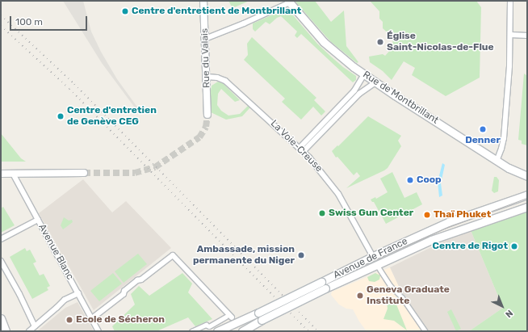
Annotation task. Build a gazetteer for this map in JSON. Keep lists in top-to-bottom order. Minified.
{"streets":{"main road":["Rue de Montbrillant","Avenue de France"],"street":["Rue du Valais","La Voie-Creuse","Avenue Blanc"]},"crossings":[["Rue du Valais","La Voie-Creuse"],["La Voie-Creuse","Avenue de France"]],"places":["Centre d'entretient de Montbrillant","Église Saint-Nicolas-de-Flue","Centre d'entretien de Genève CEG","Denner","Coop","Swiss Gun Center","Thaï Phuket","Centre de Rigot","Ambassade, mission permanente du Niger","Geneva Graduate Institute","Ecole de Sécheron"],"scale_bar":"100 m","north":"bottom right"}
